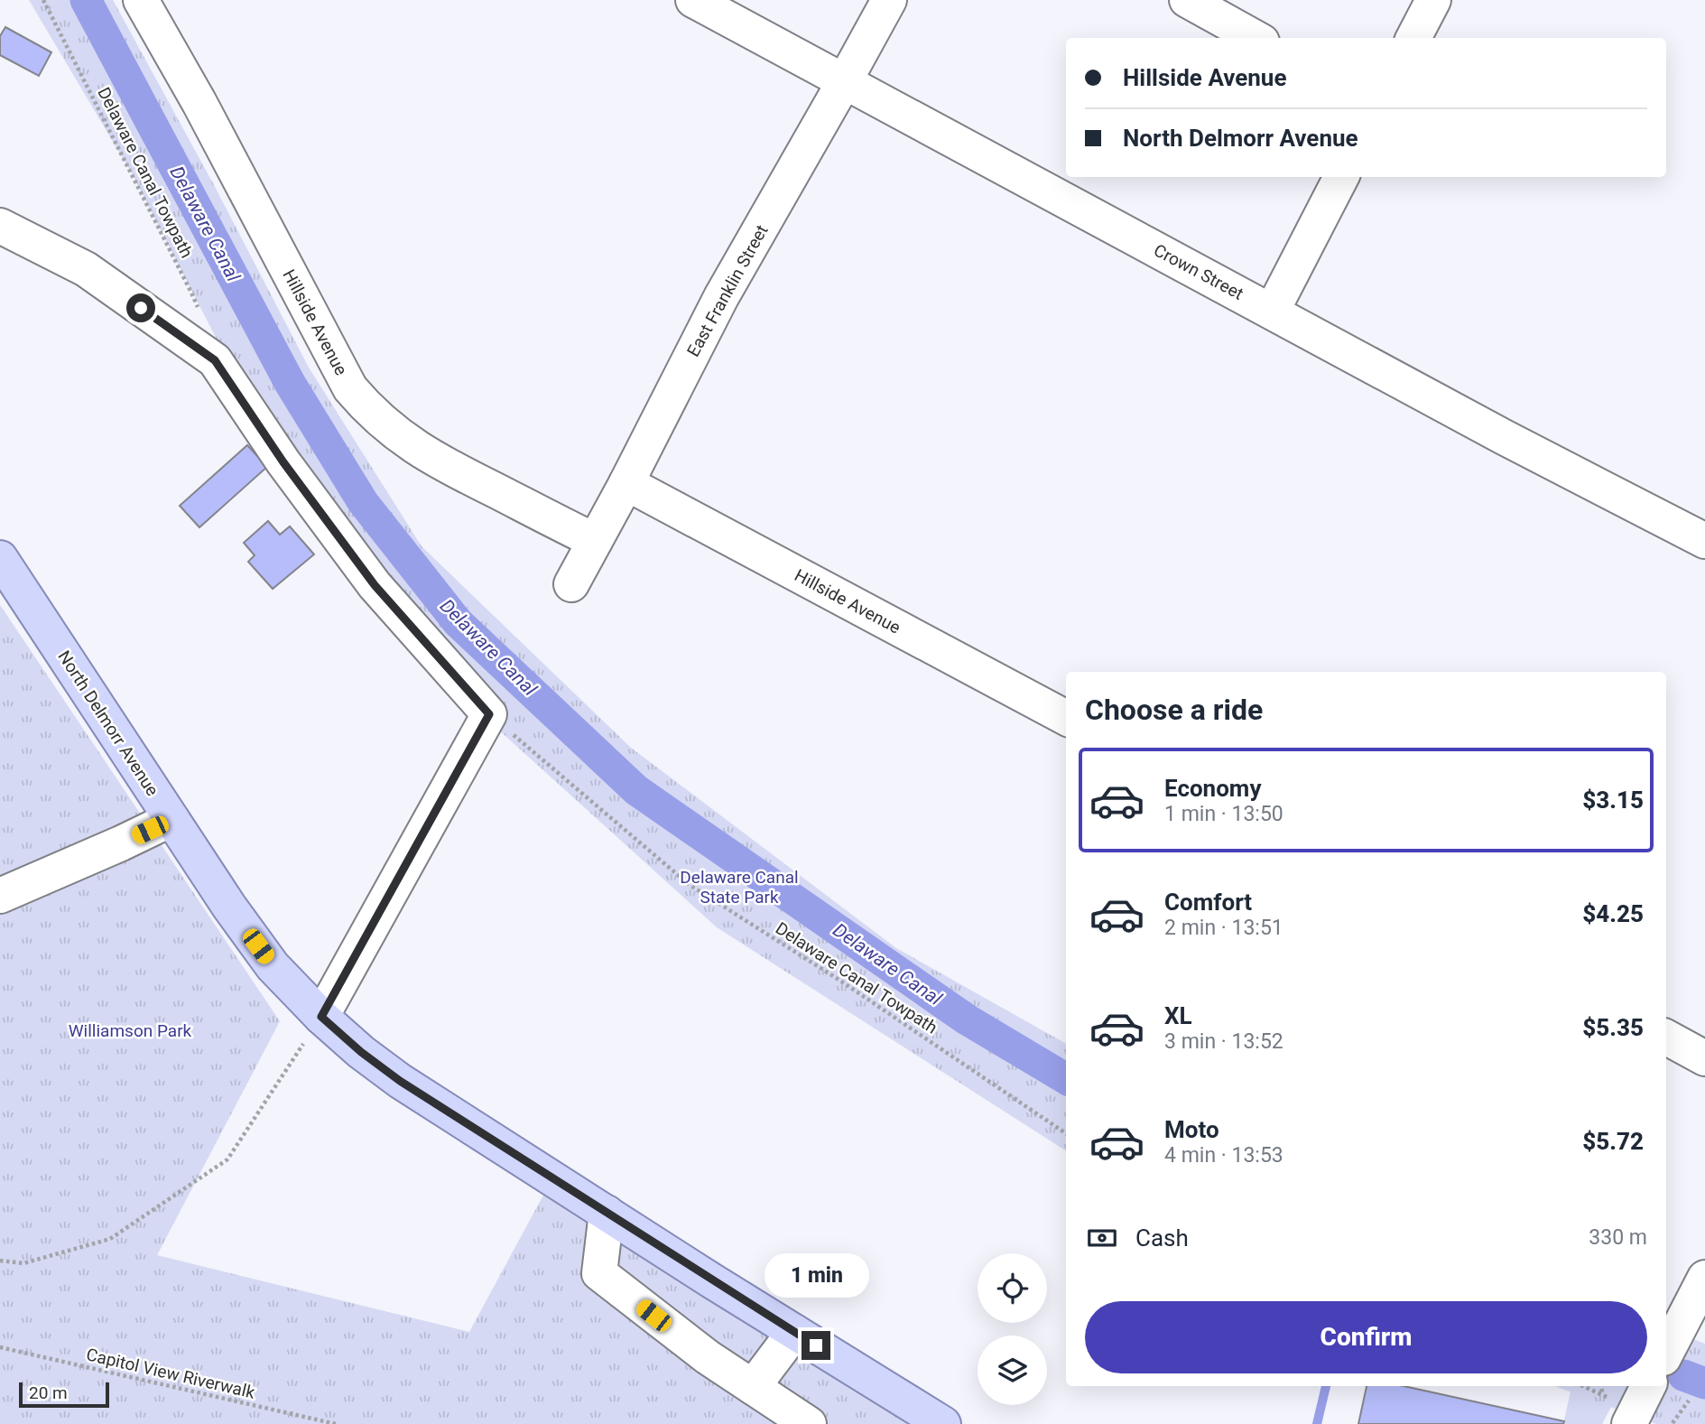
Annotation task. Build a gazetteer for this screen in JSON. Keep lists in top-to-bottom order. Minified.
{"streets":{"main road":["North Delmorr Avenue"],"street":["Crown Street","East Franklin Street","Hillside Avenue"],"path":["Delaware Canal Towpath","Capitol View Riverwalk"]},"crossings":[["Crown Street","East Franklin Street"],["East Franklin Street","Hillside Avenue"]],"water":["Delaware Canal"],"parks":["Delaware Canal State Park","Williamson Park"],"scale_bar":"20 m","page":{"banner":["Hillside Avenue","North Delmorr Avenue"],"heading":"Choose a ride","list":[{"name":"Economy","note":"1 min · 13:50","value":"$3.15"},{"name":"Comfort","note":"2 min · 13:51","value":"$4.25"},{"name":"XL","note":"3 min · 13:52","value":"$5.35"},{"name":"Moto","note":"4 min · 13:53","value":"$5.72"}],"pay":["Cash","330 m"],"bubble":"1 min","buttons":"Confirm","scale":"20 m"}}
